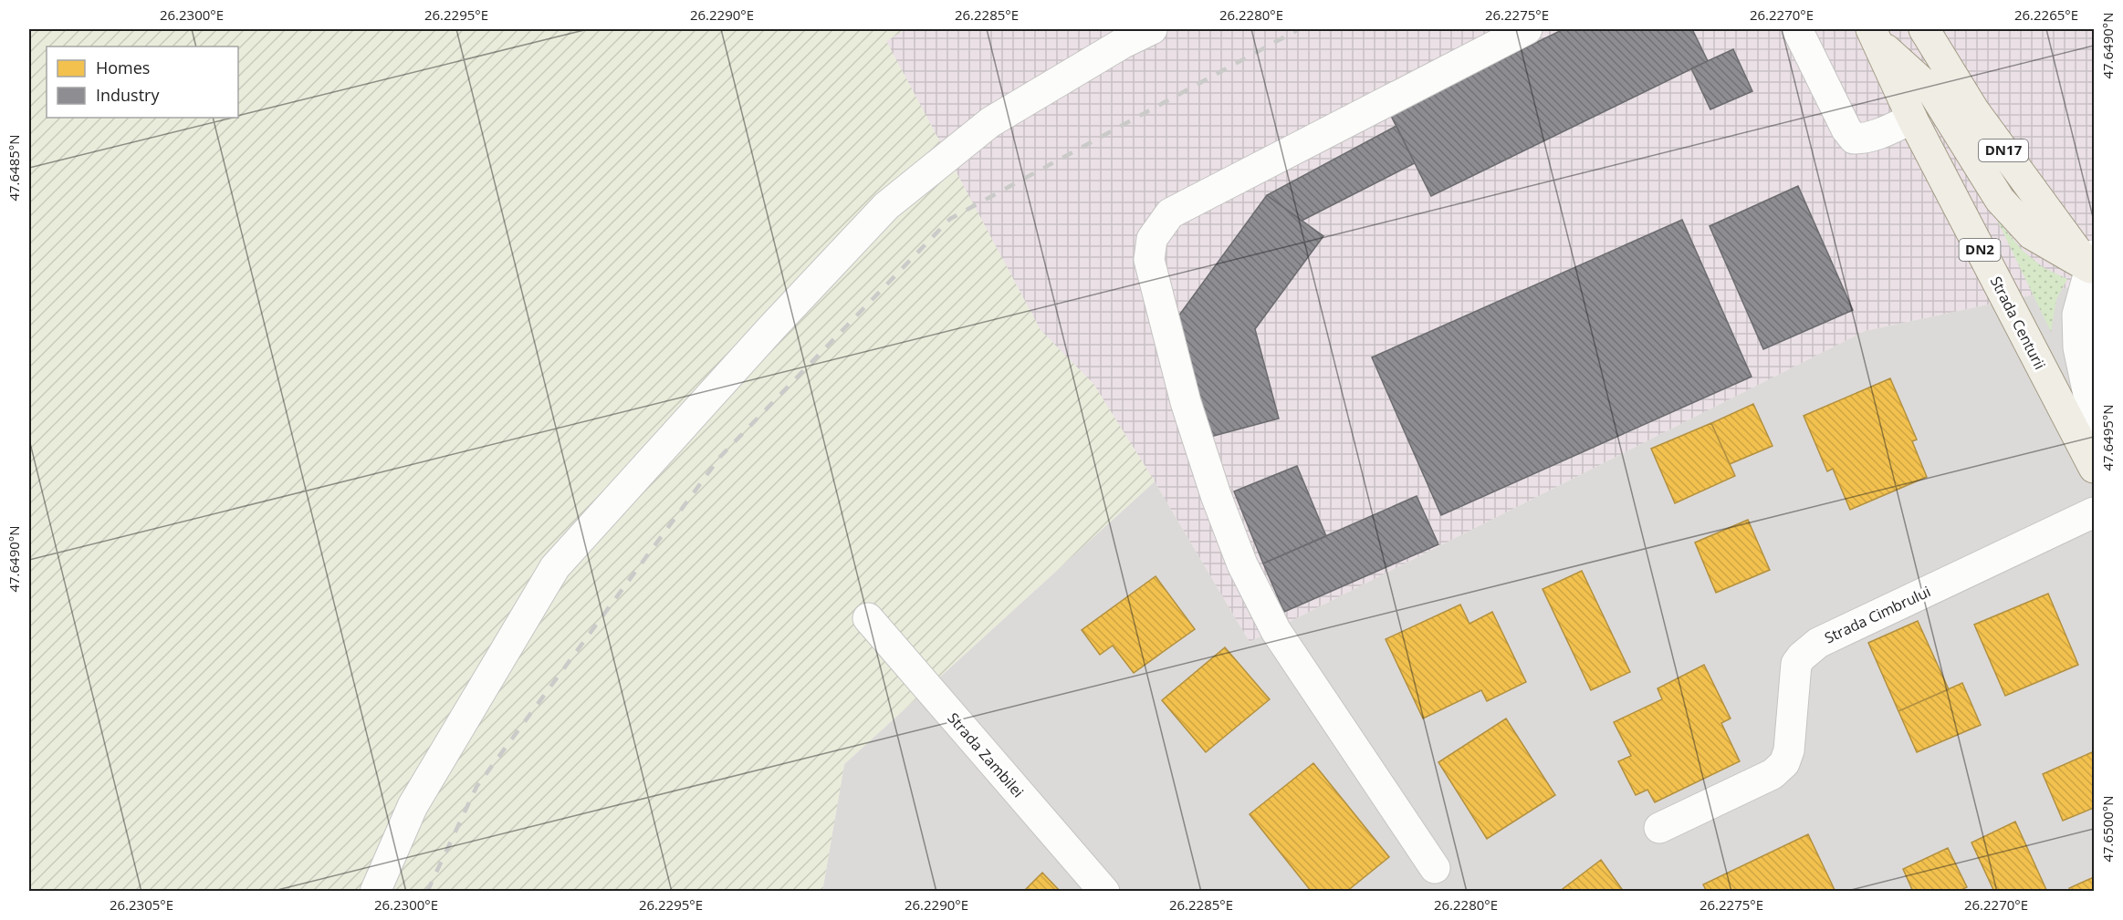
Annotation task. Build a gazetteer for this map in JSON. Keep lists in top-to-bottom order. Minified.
{"streets":{"main road":["DN17","DN2","Strada Centurii"],"street":["Strada Cimbrului","Strada Zambilei"]},"legend":["Homes","Industry"],"coordinates":["26.2300°E","26.2295°E","26.2290°E","26.2285°E","26.2280°E","26.2275°E","26.2270°E","26.2265°E","47.6490°N","47.6485°N","47.6495°N","47.6500°N","26.2305°E"]}
